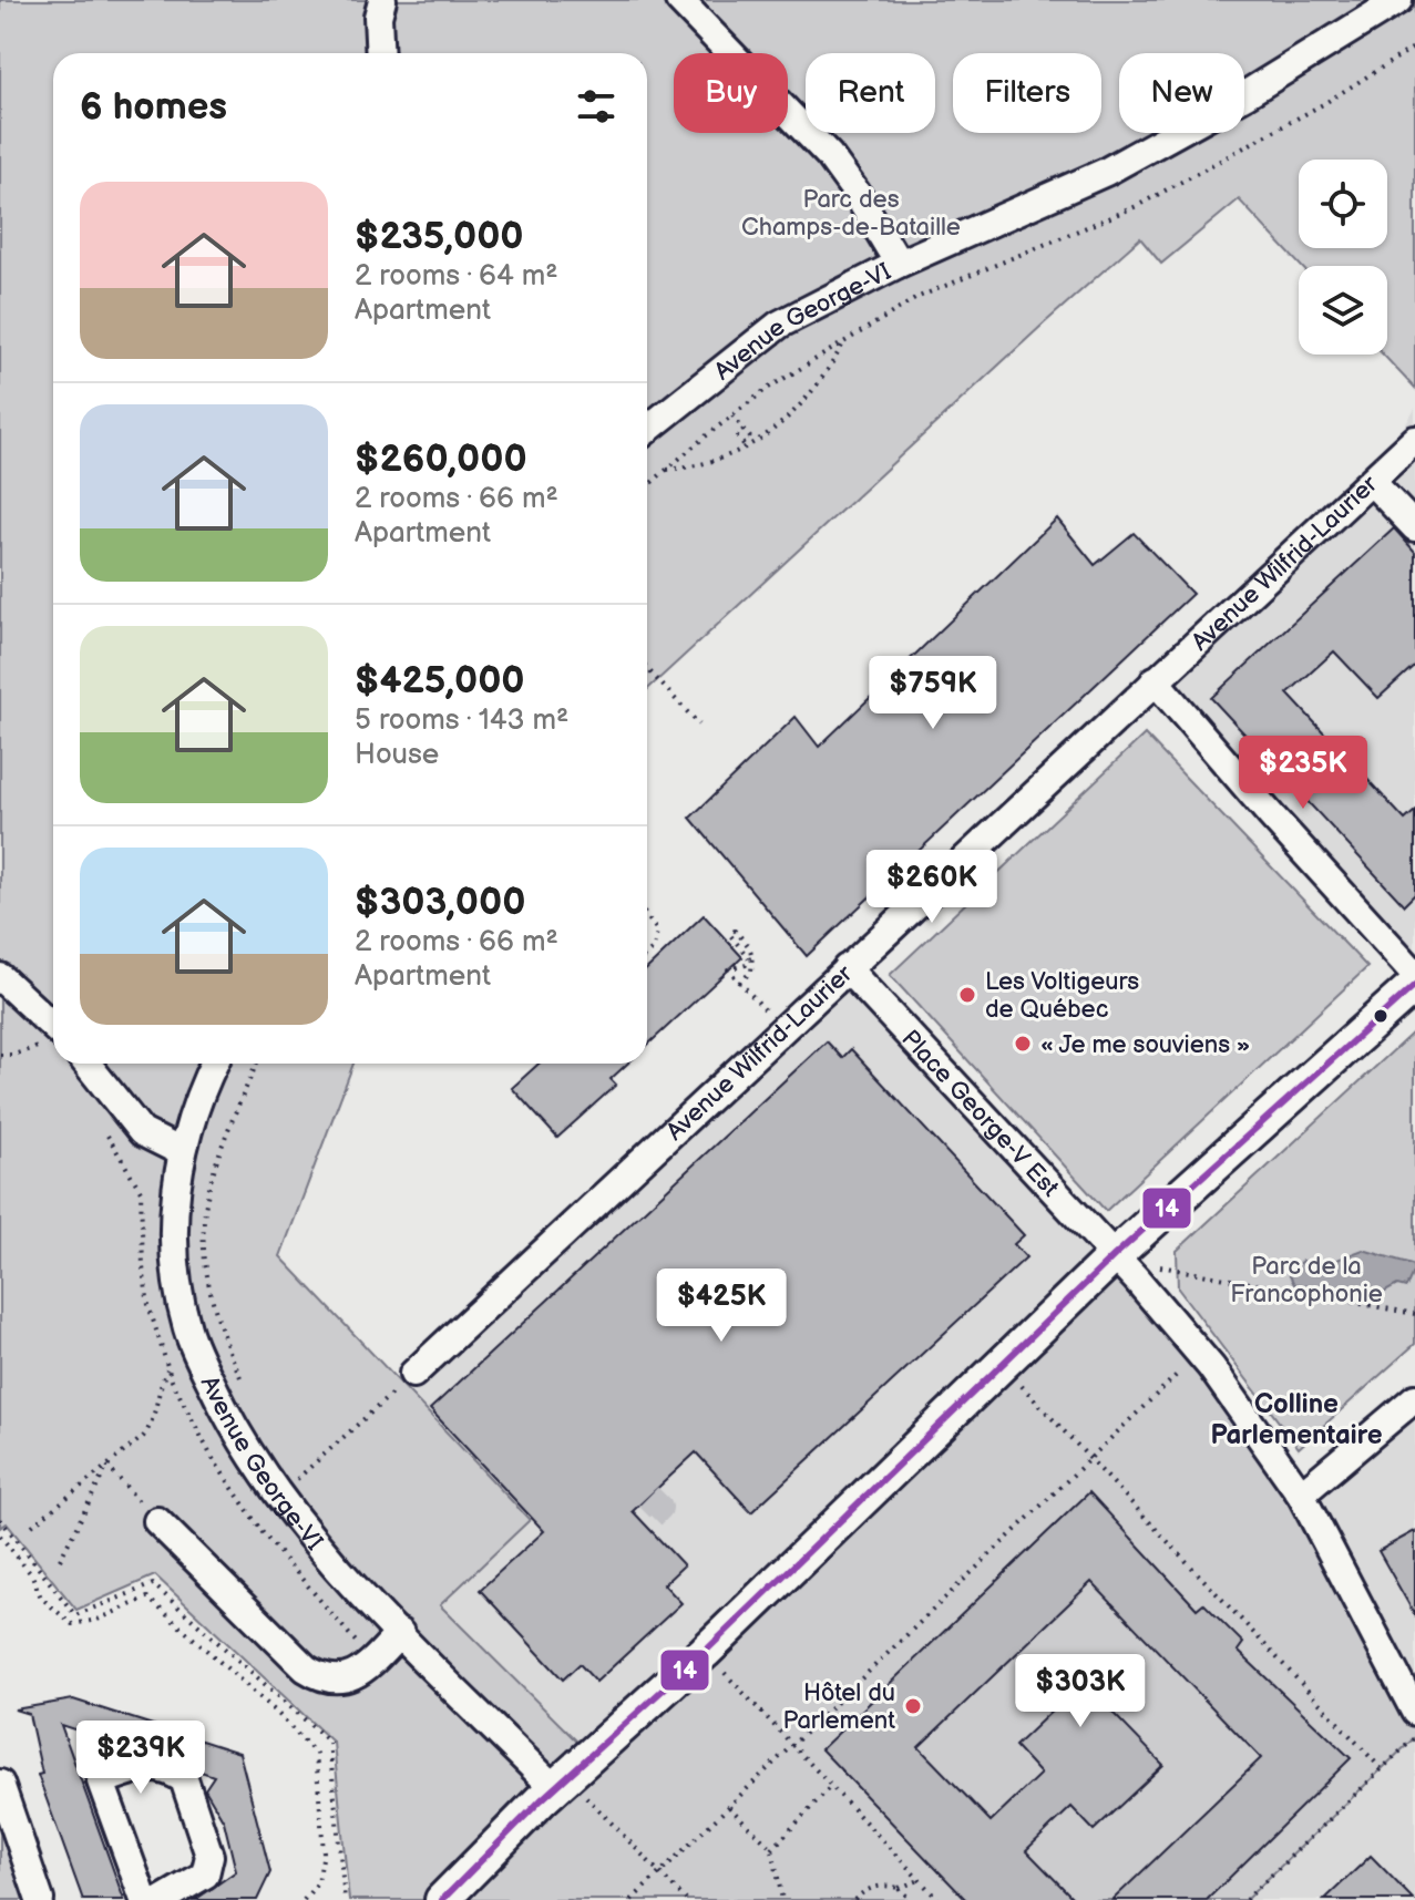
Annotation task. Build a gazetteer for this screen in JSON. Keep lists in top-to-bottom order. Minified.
{"streets":{"street":["Avenue George-VI","Avenue Wilfrid-Laurier","Place George-V Est"]},"crossings":[["Avenue Wilfrid-Laurier","Place George-V Est"]],"districts":["Colline Parlementaire"],"parks":["Parc des Champs-de-Bataille","Parc de la Francophonie"],"places":["Les Voltigeurs de Québec","« Je me souviens »","Hôtel du Parlement"],"lines":["transit line 14"],"page":{"chip":["Buy","Rent","Filters","New"],"heading":"6 homes","list":[{"name":"$235,000","note":"2 rooms · 64 m² · Apartment"},{"name":"$260,000","note":"2 rooms · 66 m² · Apartment"},{"name":"$425,000","note":"5 rooms · 143 m² · House"},{"name":"$303,000","note":"2 rooms · 66 m² · Apartment"}],"price":["$759K","$235K","$260K","$425K","$303K","$239K"]}}
